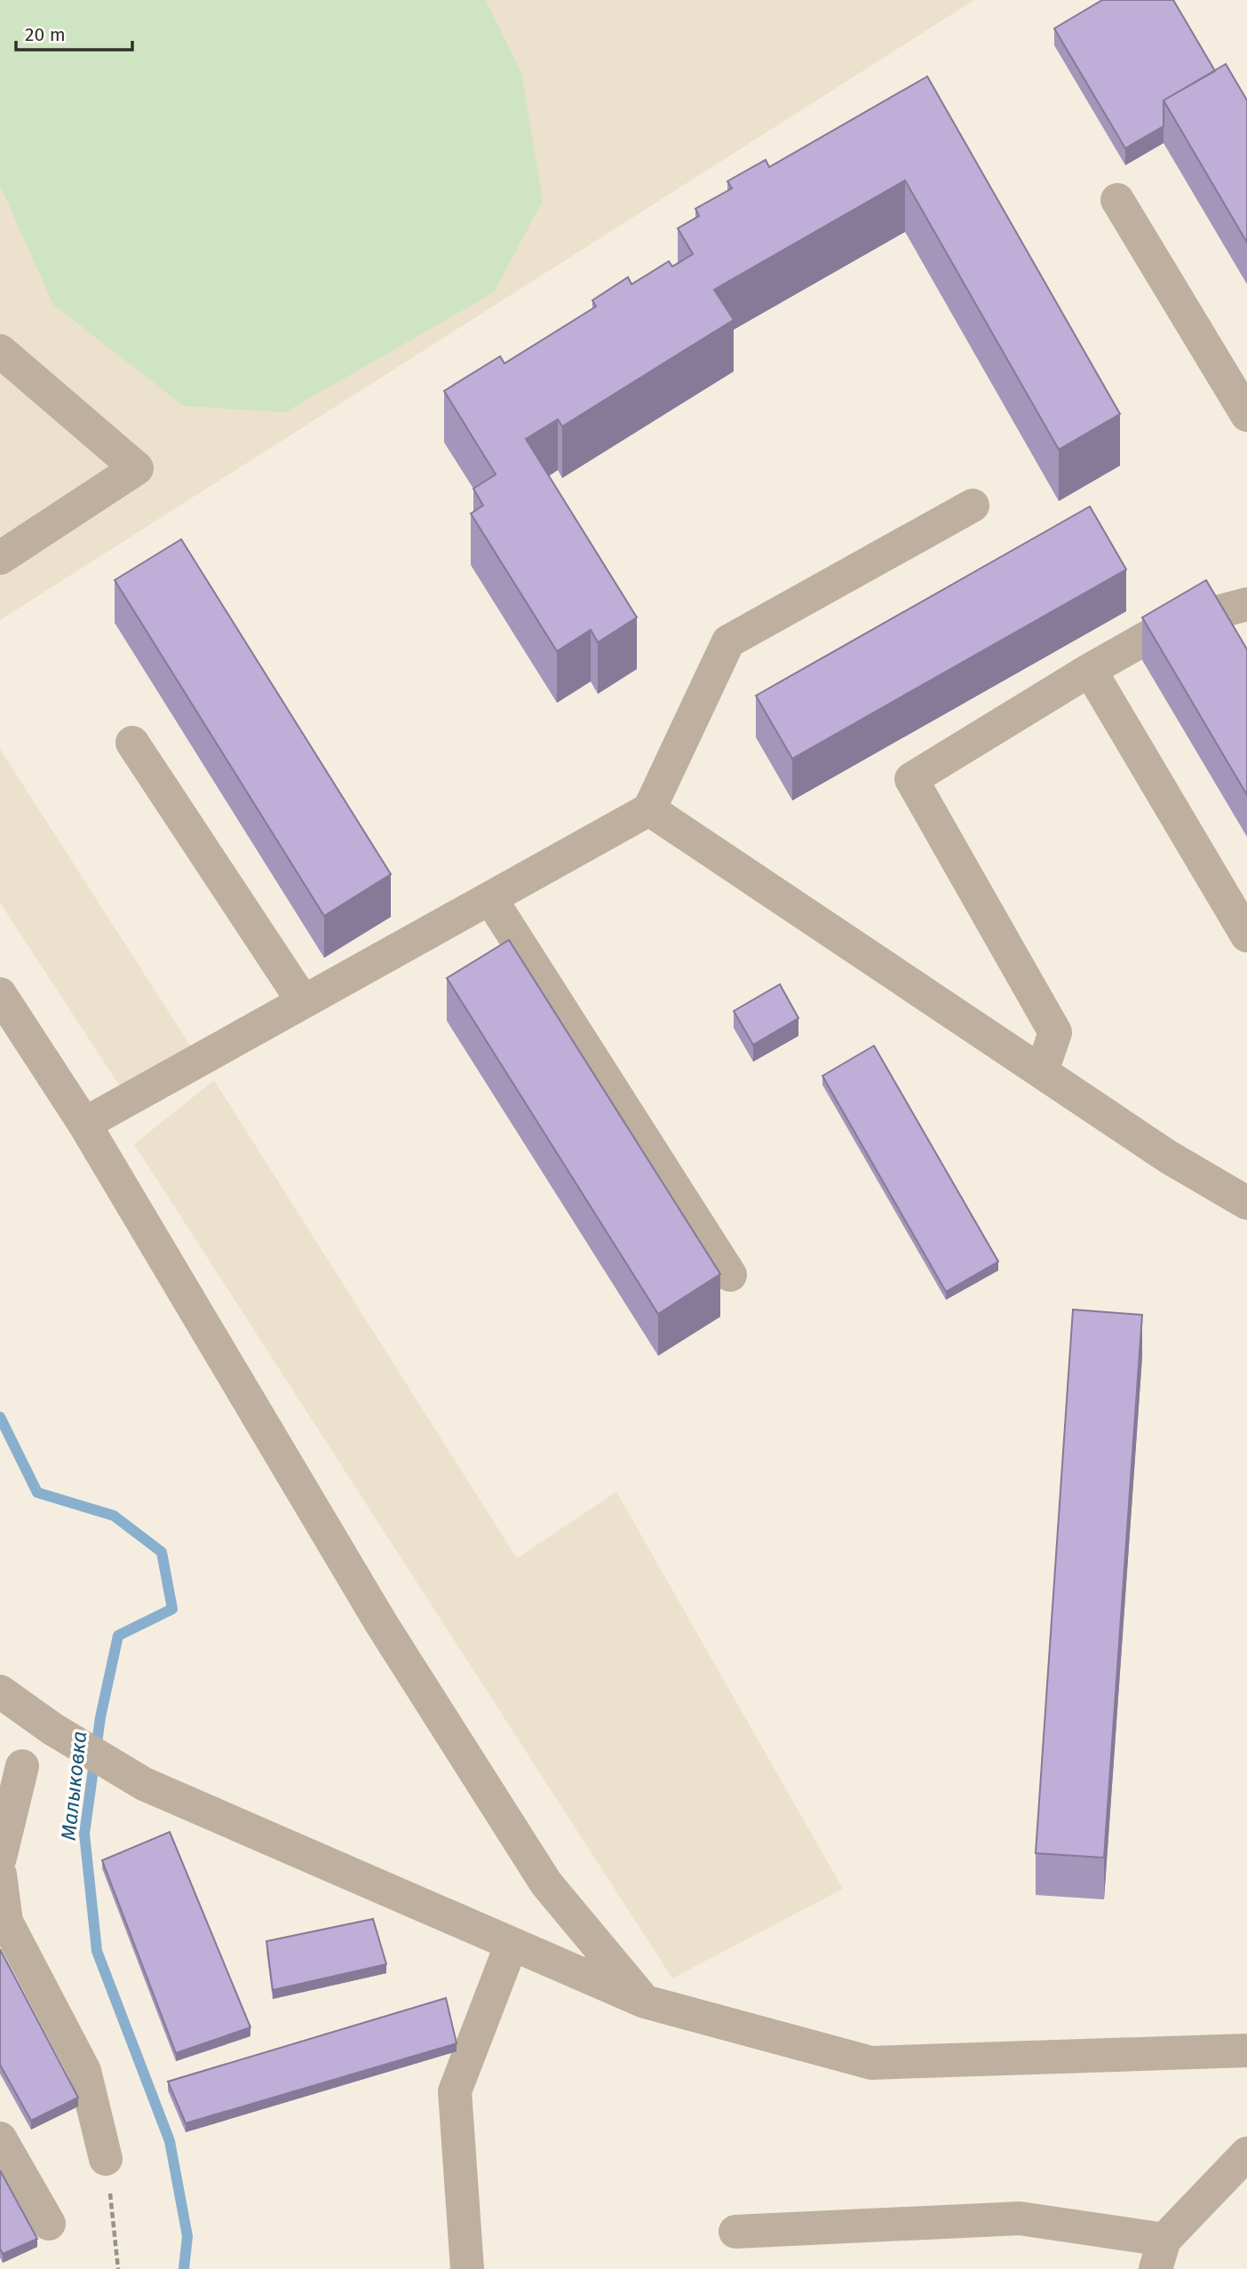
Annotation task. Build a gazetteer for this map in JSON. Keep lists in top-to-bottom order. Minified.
{"water":["Малыковка"],"scale_bar":"20 m"}
